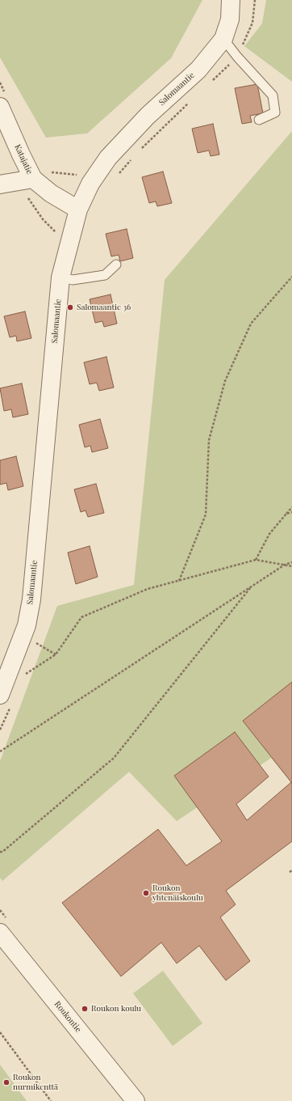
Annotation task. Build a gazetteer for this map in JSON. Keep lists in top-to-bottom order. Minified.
{"streets":{"street":["Salomaantie","Katajatie","Roukontie"]},"crossings":[["Salomaantie","Katajatie"]],"places":["Salomaantie 36","Roukon yhtenäiskoulu","Roukon koulu","Roukon nurmikenttä"]}
